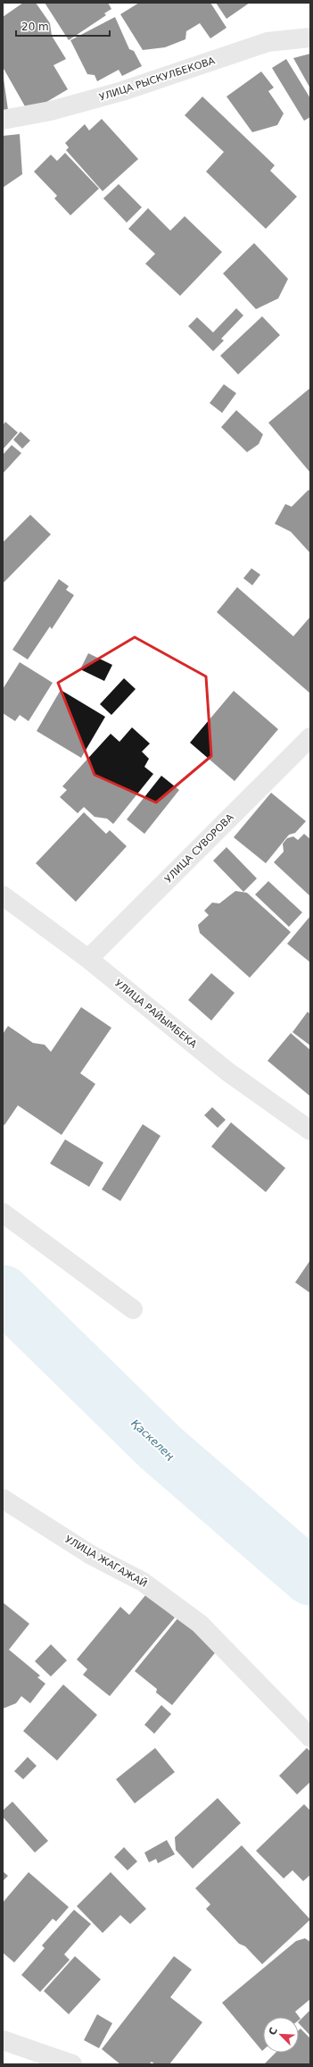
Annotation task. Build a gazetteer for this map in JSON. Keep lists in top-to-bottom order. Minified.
{"streets":{"street":["УЛИЦА РЫСКУЛБЕКОВА","УЛИЦА СУВОРОВА","УЛИЦА РАЙЫМБЕКА","УЛИЦА ЖАГАЖАЙ"]},"crossings":[["УЛИЦА СУВОРОВА","УЛИЦА РАЙЫМБЕКА"]],"water":["Қаскелең"],"scale_bar":"20 m","north":"top left"}
